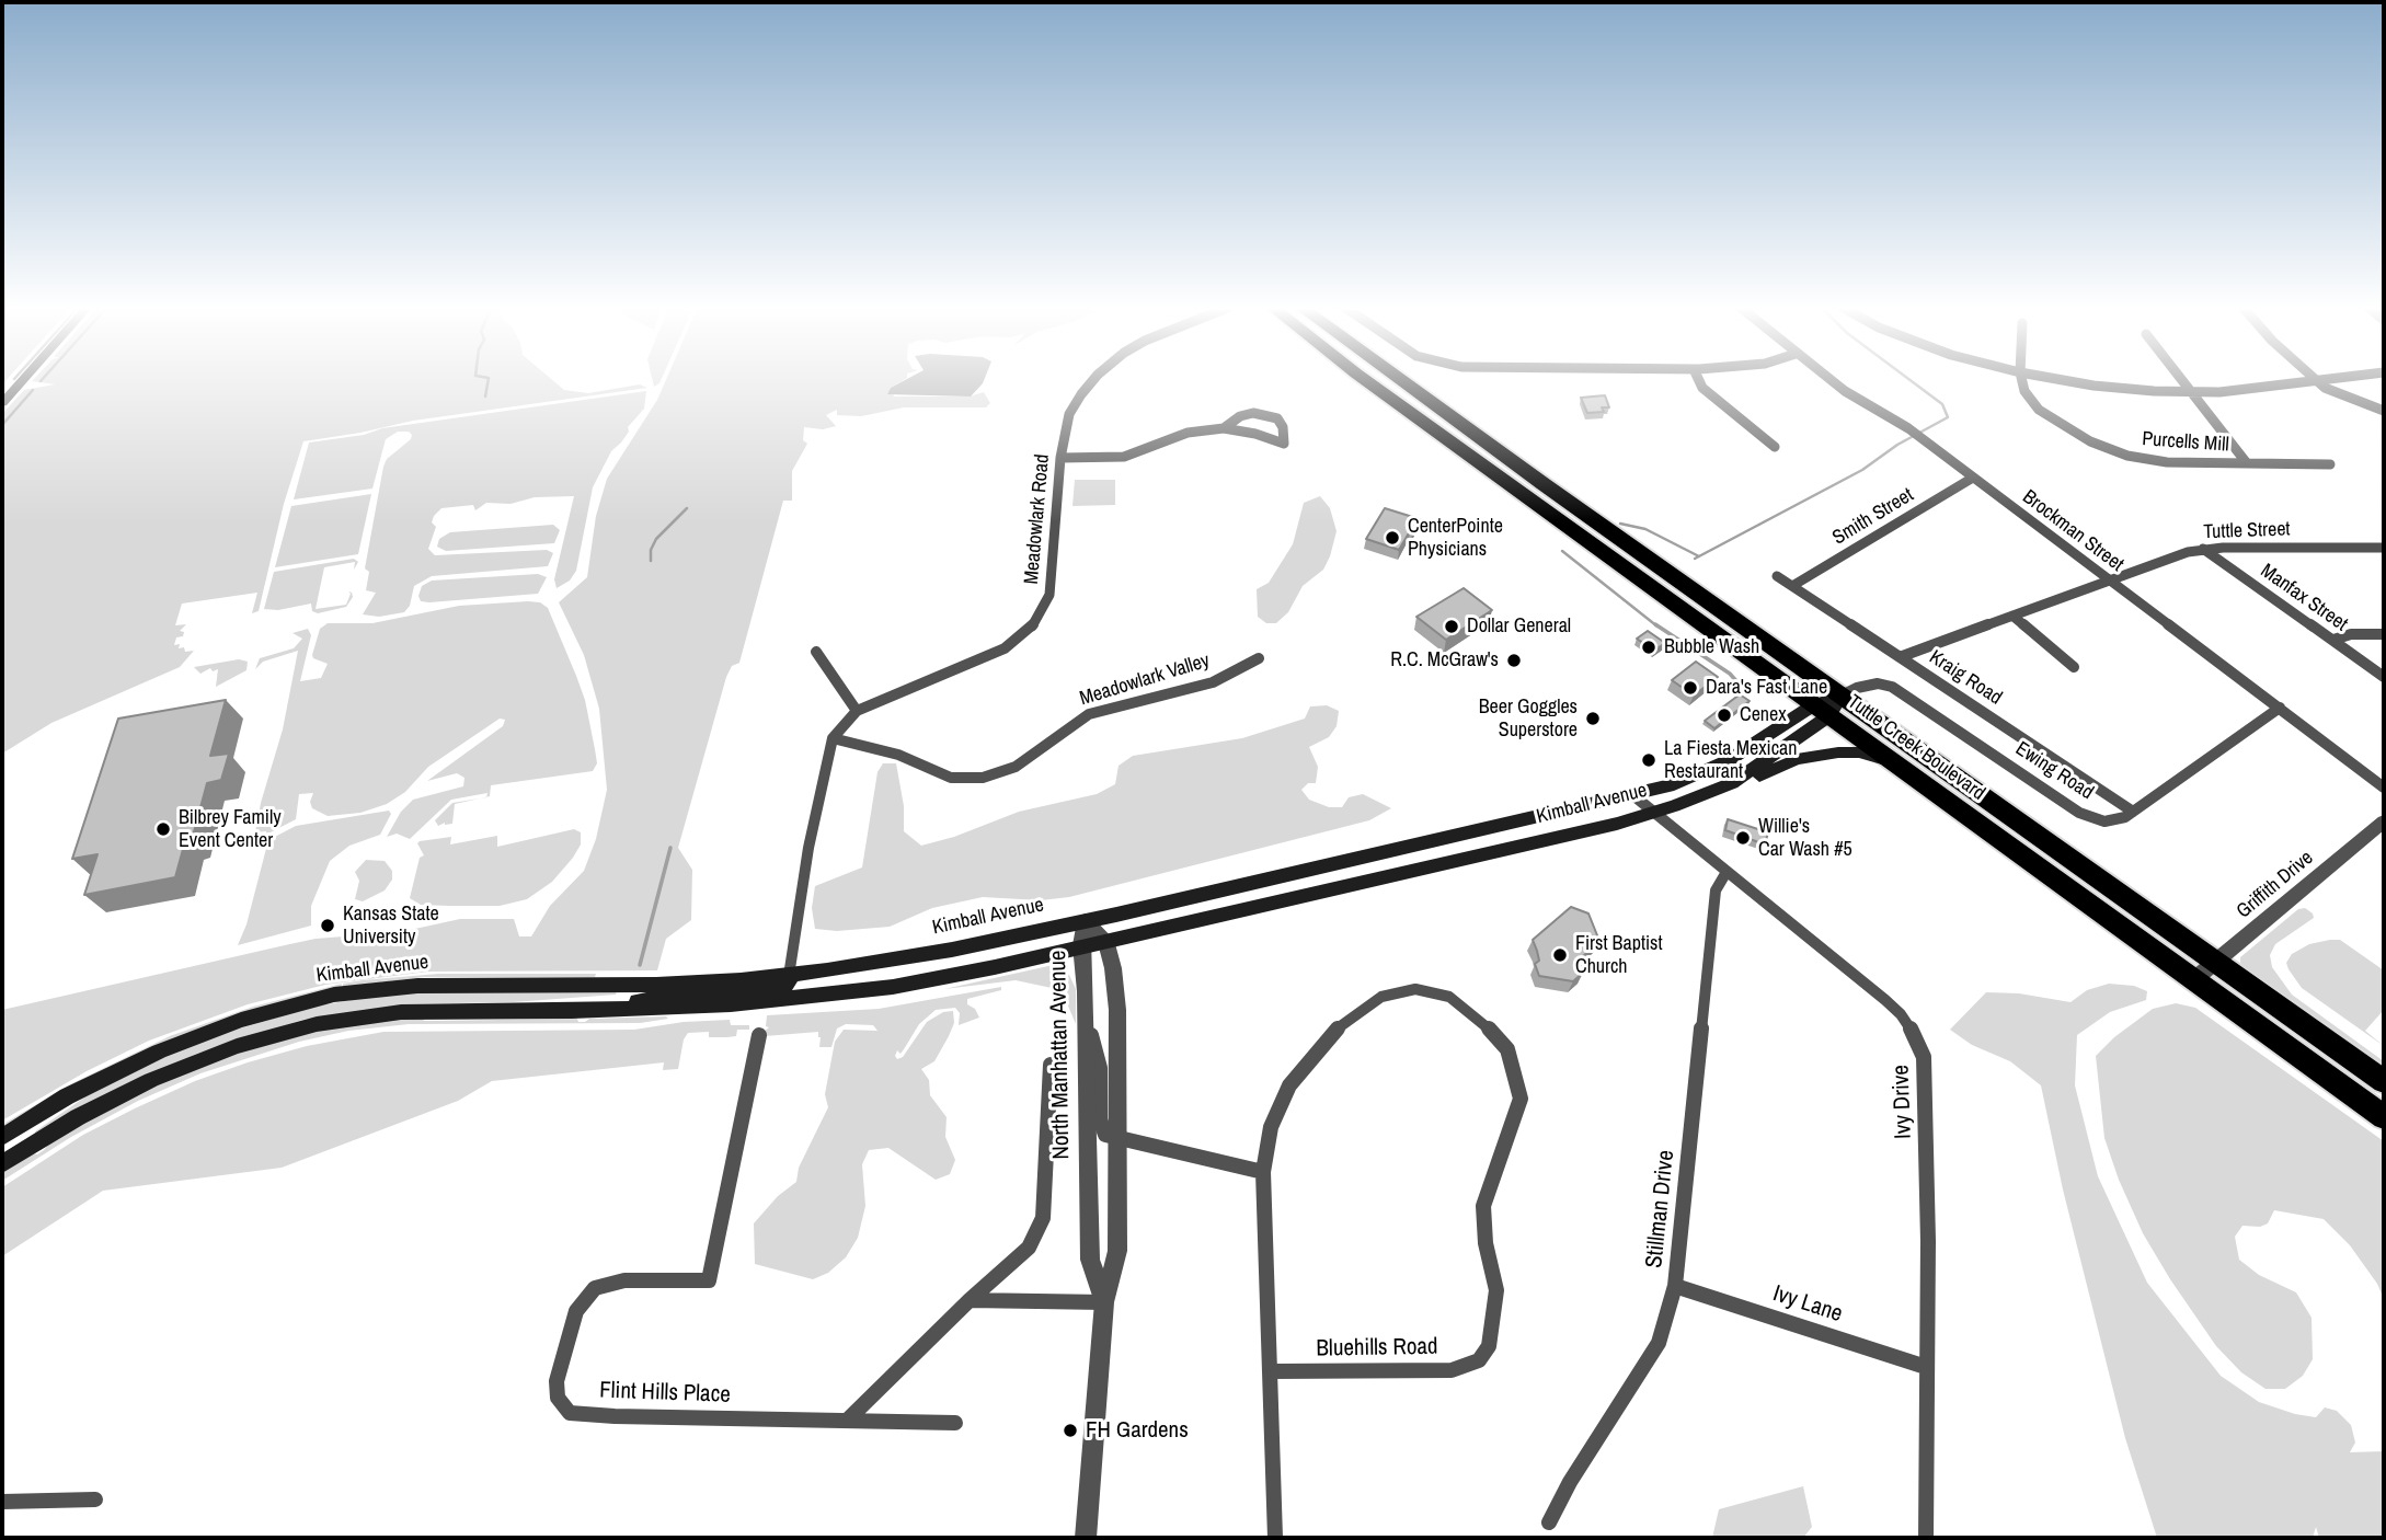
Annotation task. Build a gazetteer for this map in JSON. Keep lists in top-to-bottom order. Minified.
{"streets":{"highway":["Tuttle Creek Boulevard"],"main road":["Kimball Avenue"],"street":["Purcells Mill","Smith Street","Meadowlark Road","Brockman Street","Tuttle Street","Manfax Street","Kraig Road","Meadowlark Valley","Ewing Road","Griffith Drive","North Manhattan Avenue","Ivy Drive","Stillman Drive","Ivy Lane","Bluehills Road","Flint Hills Place"]},"crossings":[["Smith Street","Brockman Street"],["Smith Street","Kraig Road"],["Meadowlark Road","Meadowlark Valley"],["Meadowlark Road","Kimball Avenue"],["Brockman Street","Tuttle Street"],["Brockman Street","Ewing Road"],["Tuttle Street","Manfax Street"],["Tuttle Street","Kraig Road"],["Kraig Road","Ewing Road"],["Tuttle Creek Boulevard","Ewing Road"],["Tuttle Creek Boulevard","Kimball Avenue"],["Tuttle Creek Boulevard","Griffith Drive"],["Ewing Road","Kimball Avenue"],["Kimball Avenue","North Manhattan Avenue"],["Kimball Avenue","Ivy Drive"],["Ivy Drive","Stillman Drive"],["Ivy Drive","Ivy Lane"],["Stillman Drive","Ivy Lane"]],"places":["CenterPointe Physicians","Dollar General","Bubble Wash","R.C. McGraw's","Dara's Fast Lane","Cenex","Beer Goggles Superstore","La Fiesta Mexican Restaurant","Bilbrey Family Event Center","Willie's Car Wash #5","Kansas State University","First Baptist Church","FH Gardens"]}
